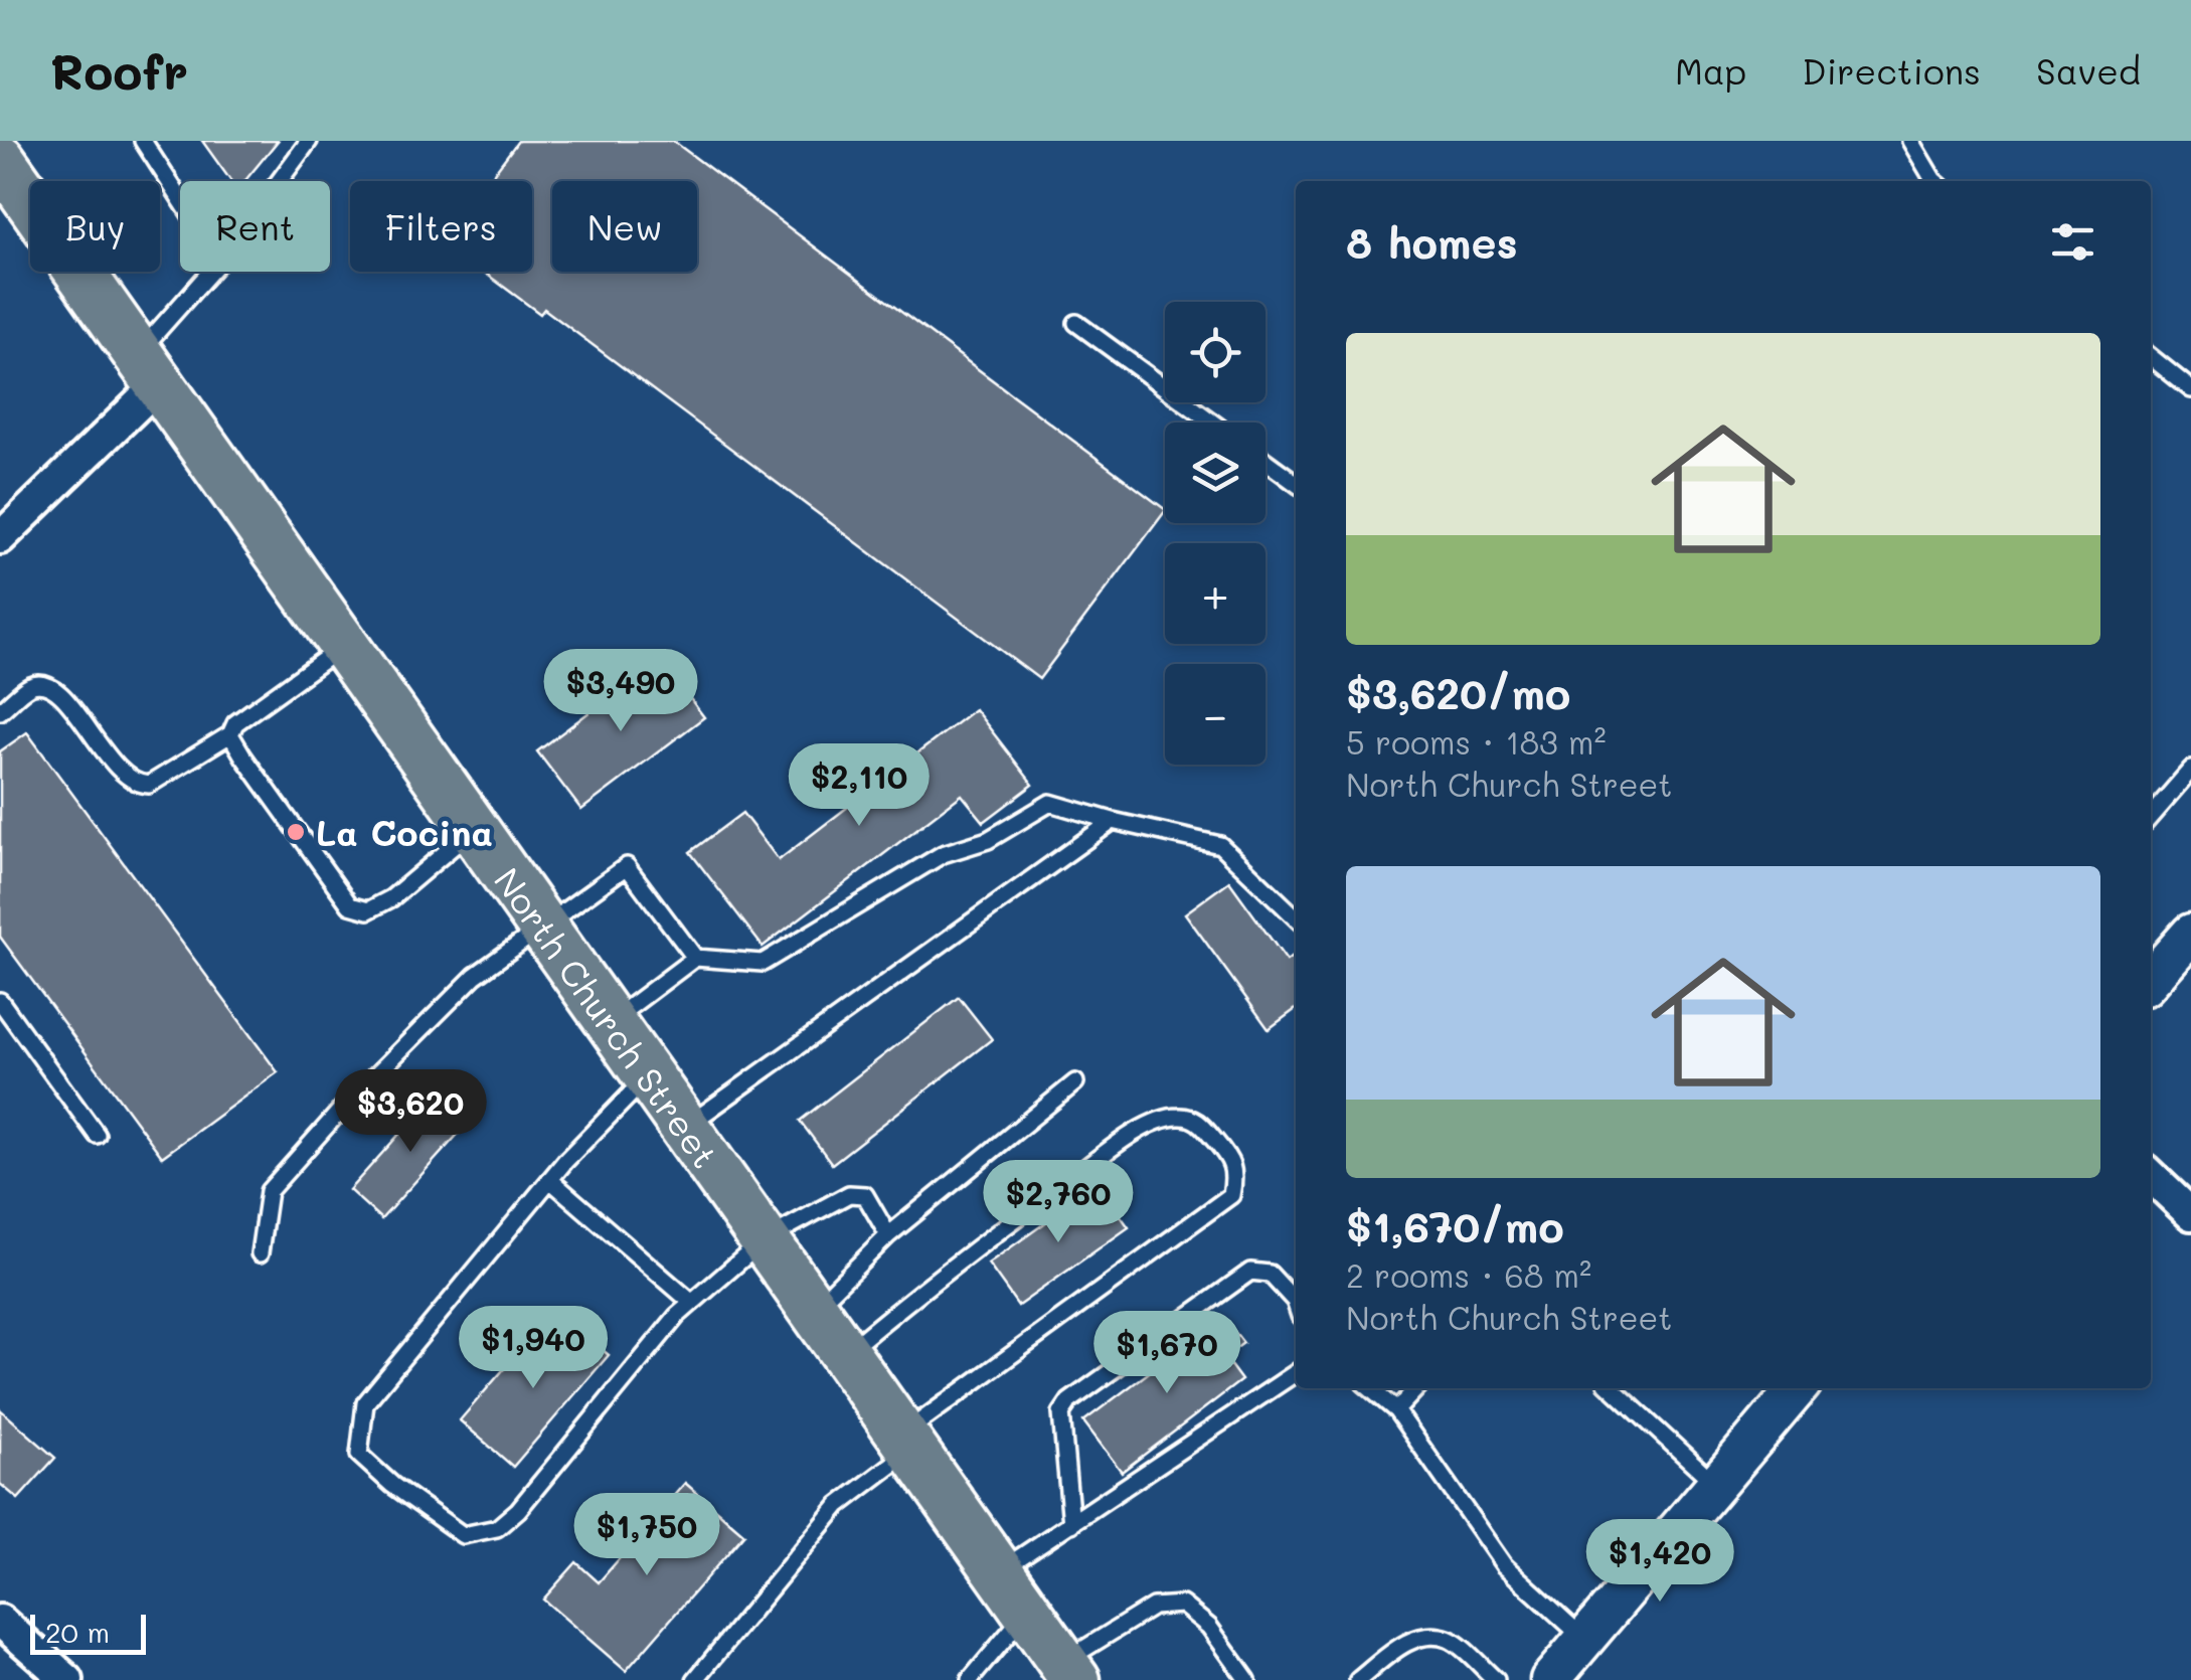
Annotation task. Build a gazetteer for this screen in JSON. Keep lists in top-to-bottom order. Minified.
{"streets":{"main road":["North Church Street"]},"places":["La Cocina"],"scale_bar":"20 m","page":{"header":"Roofr","nav":["Map","Directions","Saved"],"chip":["Buy","Rent","Filters","New"],"heading":"8 homes","map_buttons":["+","−"],"list":[{"name":"$3,620/mo","note":"5 rooms · 183 m² · North Church Street"},{"name":"$1,670/mo","note":"2 rooms · 68 m² · North Church Street"}],"price":["$3,490","$2,110","$3,620","$2,760","$1,940","$1,670","$1,750","$1,420"],"scale":"20 m"}}
